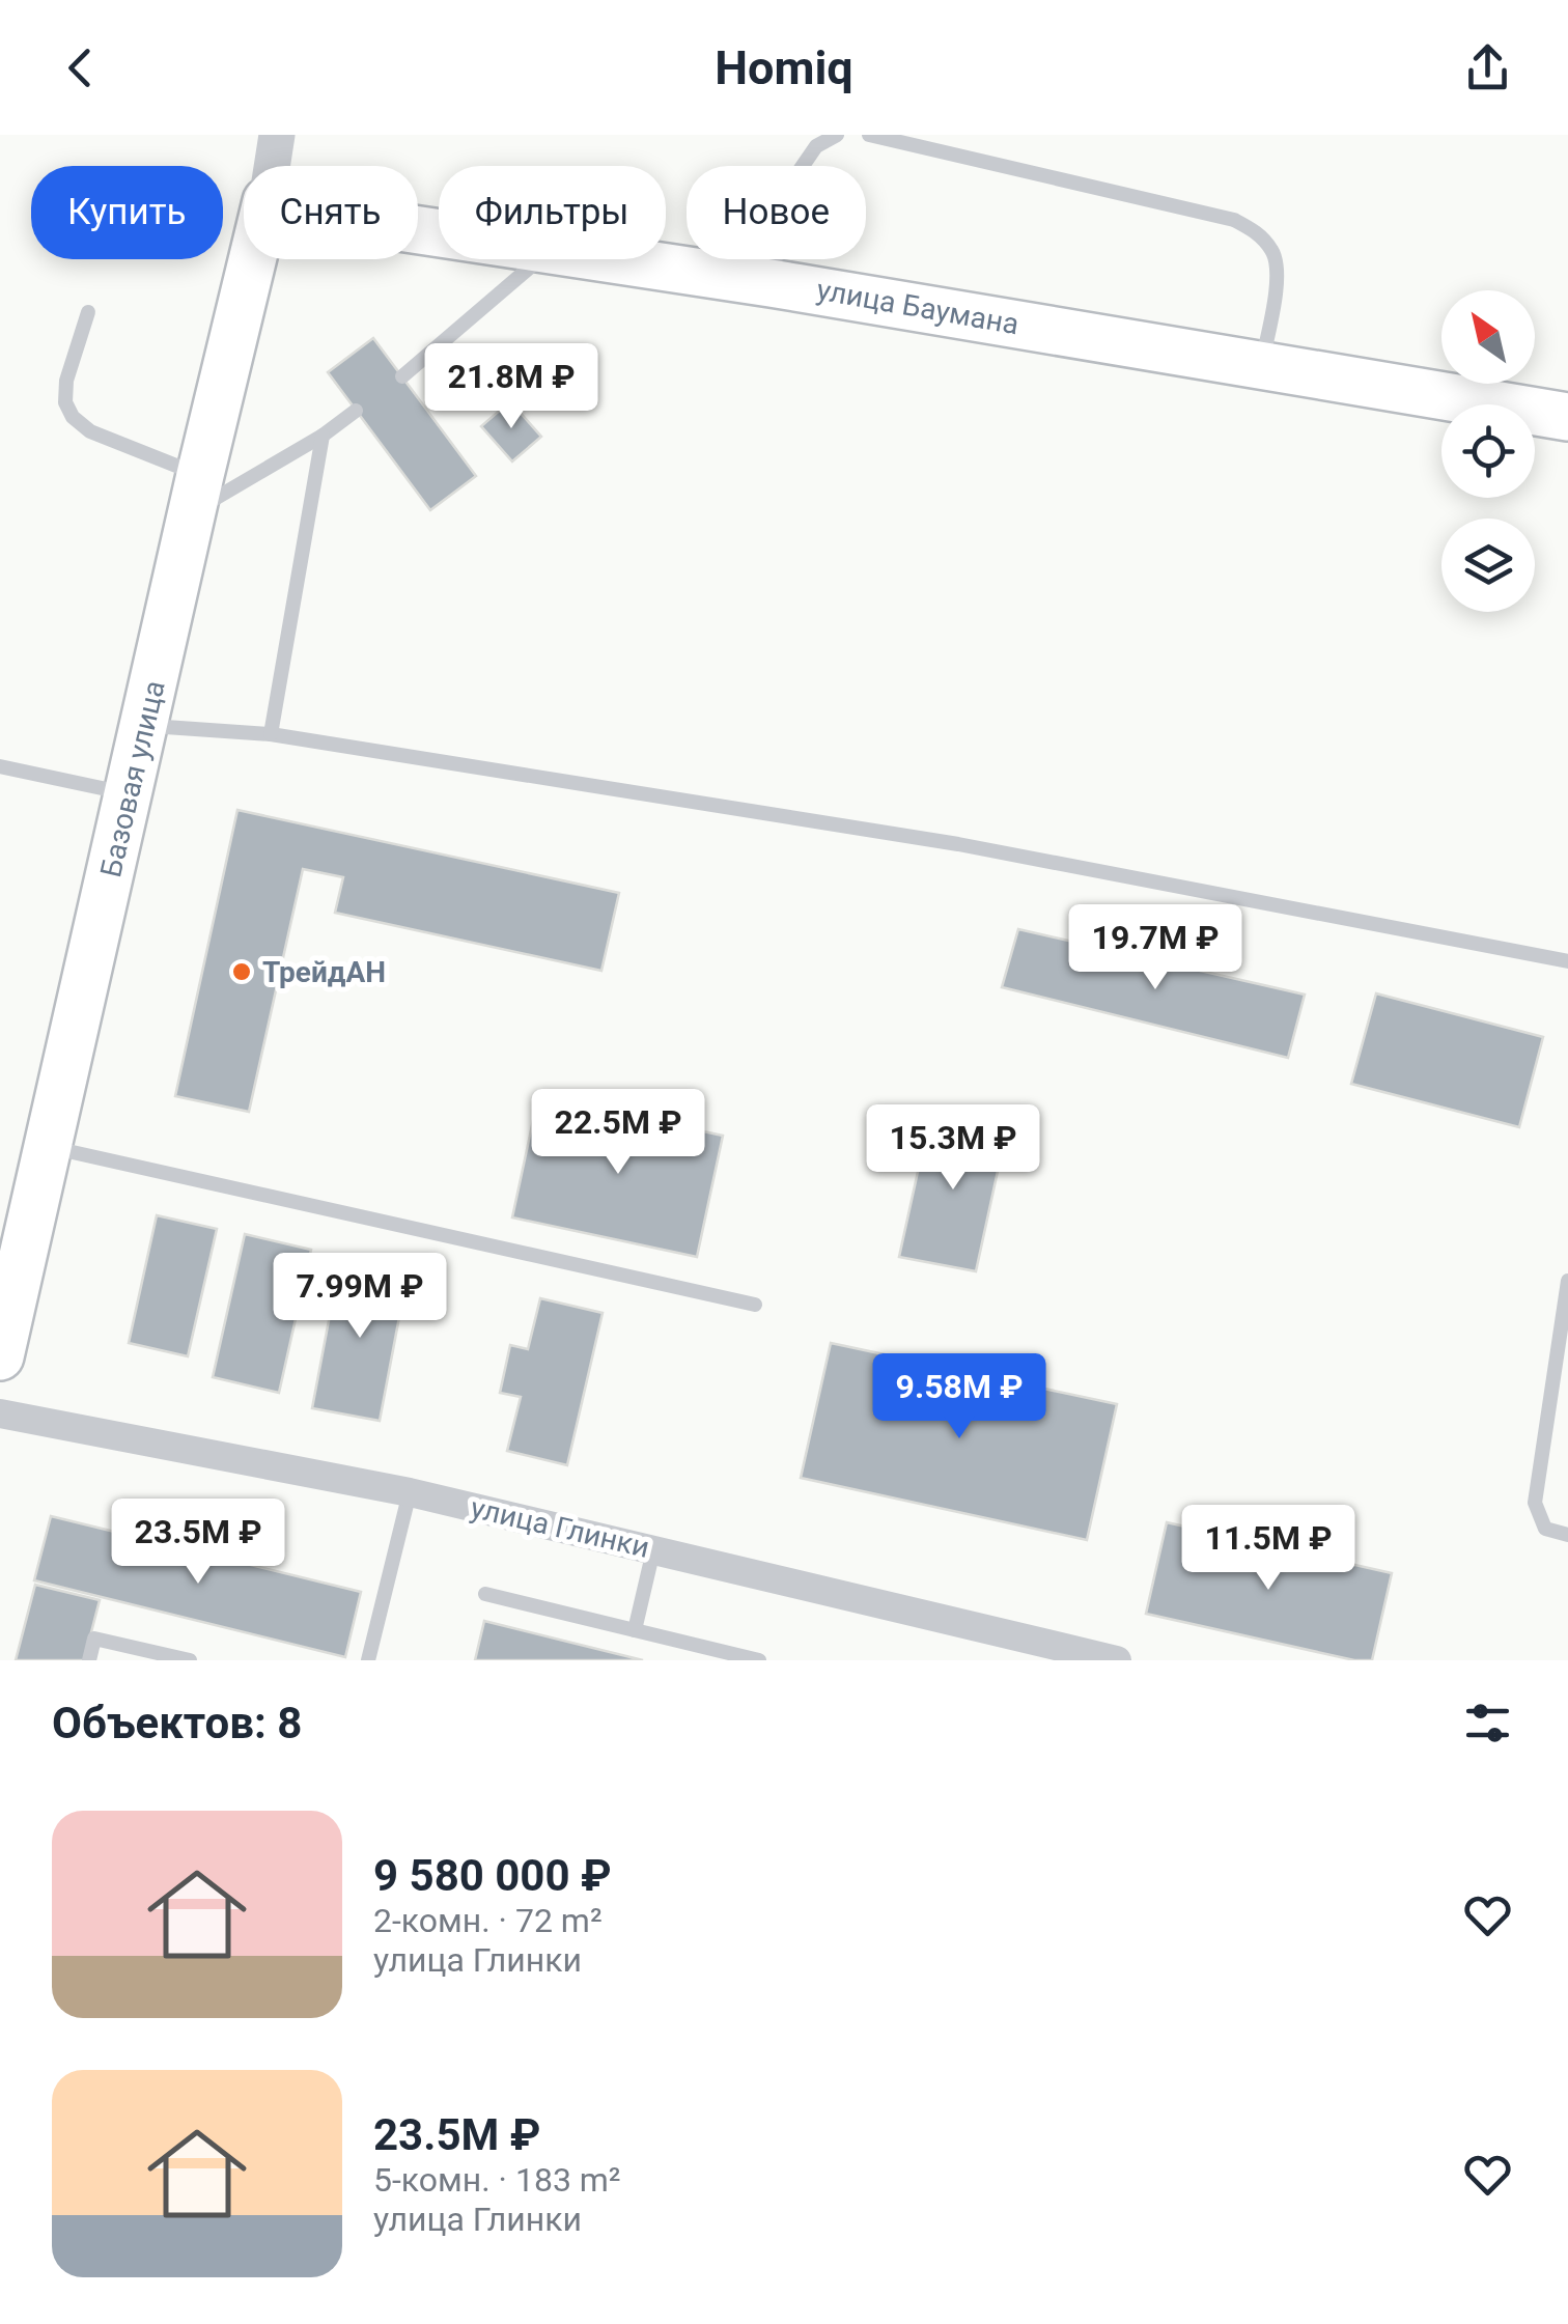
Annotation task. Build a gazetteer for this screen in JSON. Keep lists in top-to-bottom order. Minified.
{"streets":{"main road":["улица Баумана","Базовая улица"],"street":["улица Глинки"]},"places":["ТрейдАН"],"north":"top left","page":{"header":"Homiq","chip":["Купить","Снять","Фильтры","Новое"],"price":["21.8M ₽","19.7M ₽","22.5M ₽","15.3M ₽","7.99M ₽","9.58M ₽","23.5M ₽","11.5M ₽"],"heading":"Объектов: 8","list":[{"name":"9 580 000 ₽","note":"2-комн. · 72 m² · улица Глинки"},{"name":"23.5M ₽","note":"5-комн. · 183 m² · улица Глинки"}]}}
